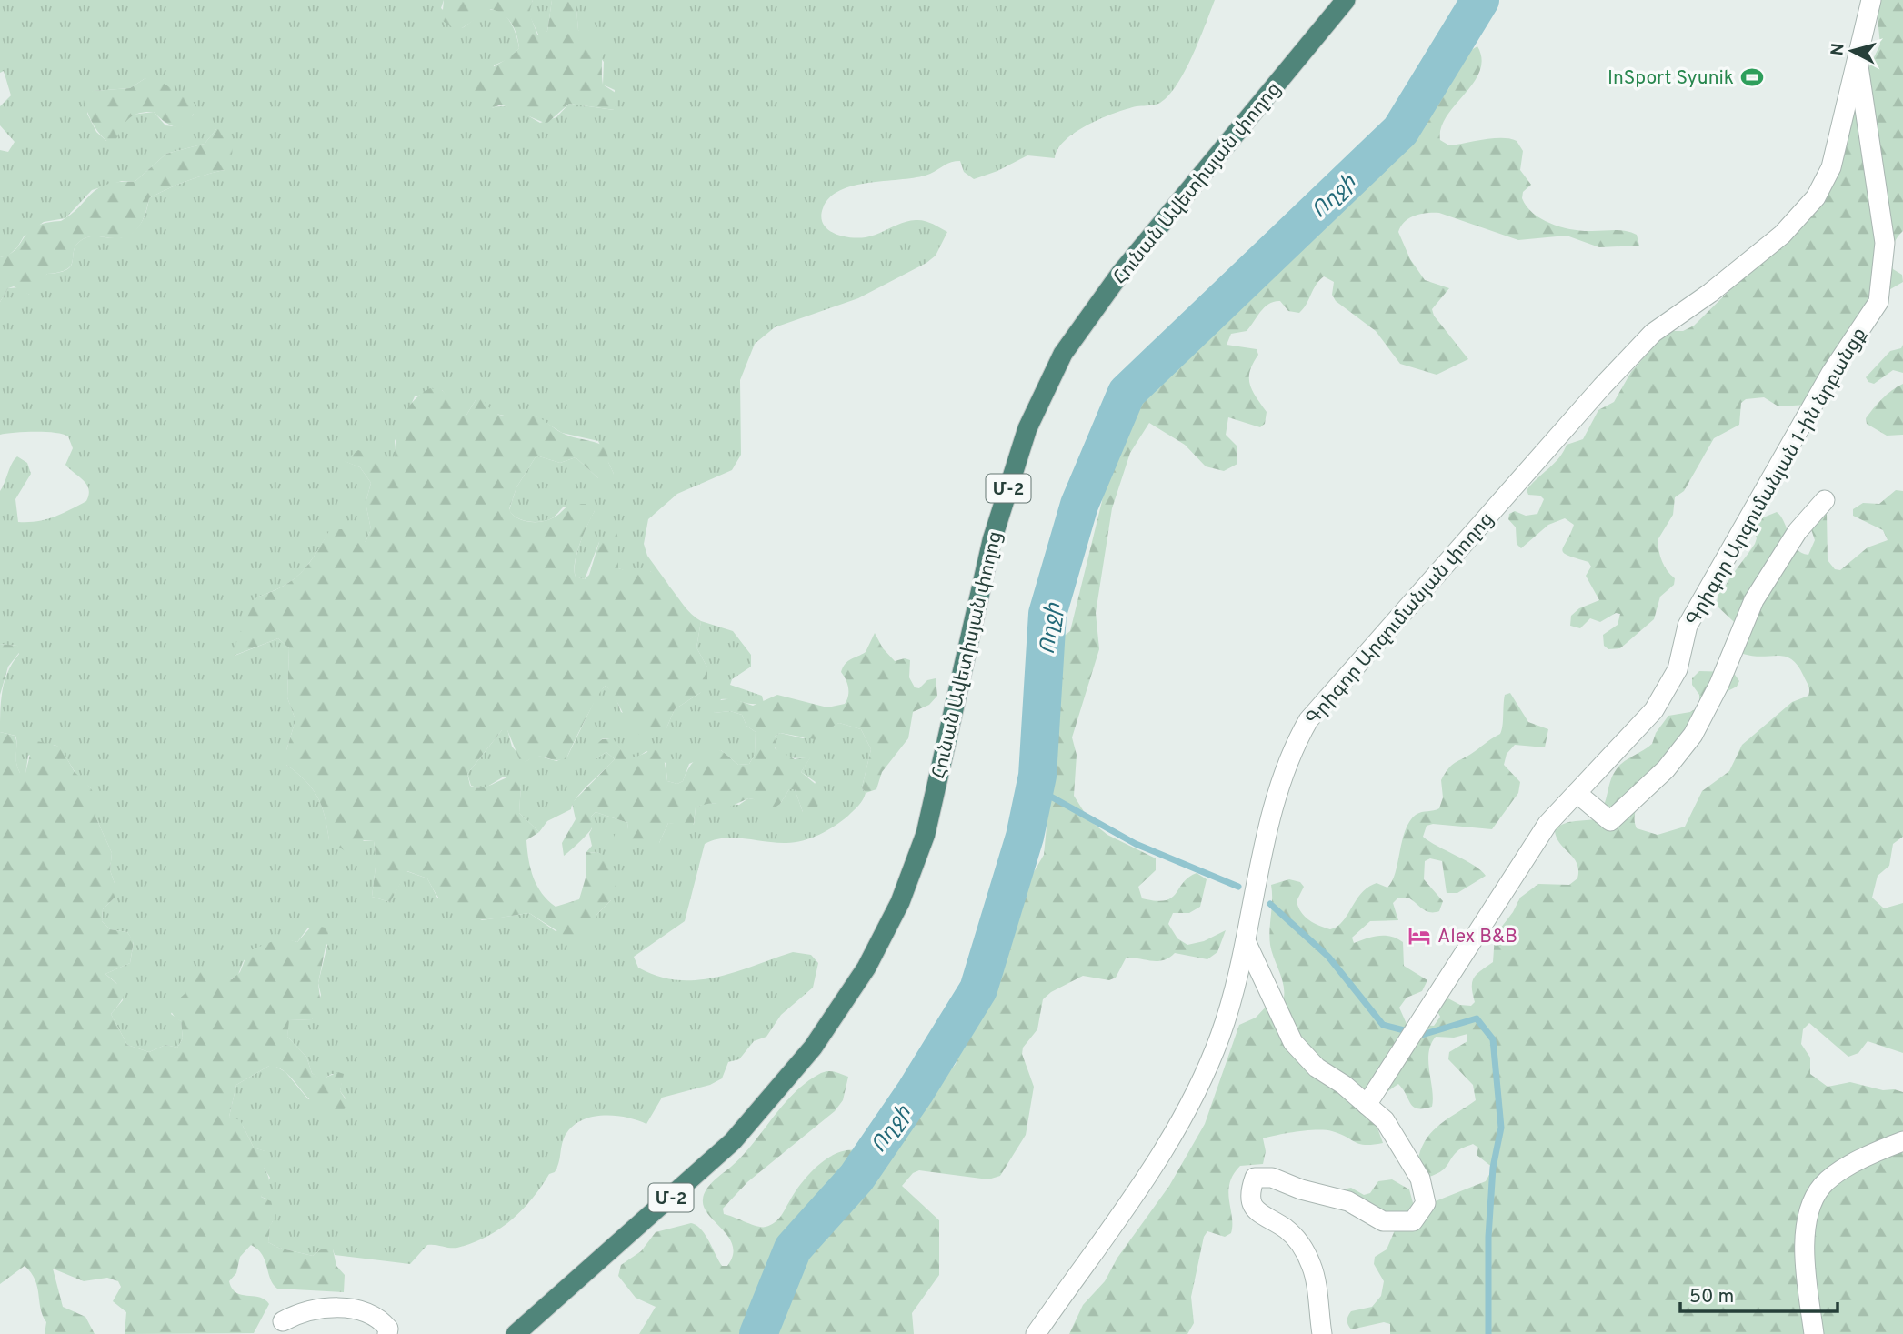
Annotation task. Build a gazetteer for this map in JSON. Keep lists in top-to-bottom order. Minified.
{"streets":{"highway":["Հունան Ավետիսյան փողոց","Մ-2"],"street":["Գրիգոր Արզումանյան 1-ին նրբանցք","Գրիգոր Արզումանյան փողոց"]},"crossings":[["Գրիգոր Արզումանյան 1-ին նրբանցք","Գրիգոր Արզումանյան փողոց"]],"water":["Ողջի"],"places":{"sports":["InSport Syunik"],"hotel":["Alex B&B"]},"scale_bar":"50 m","north":"left"}
